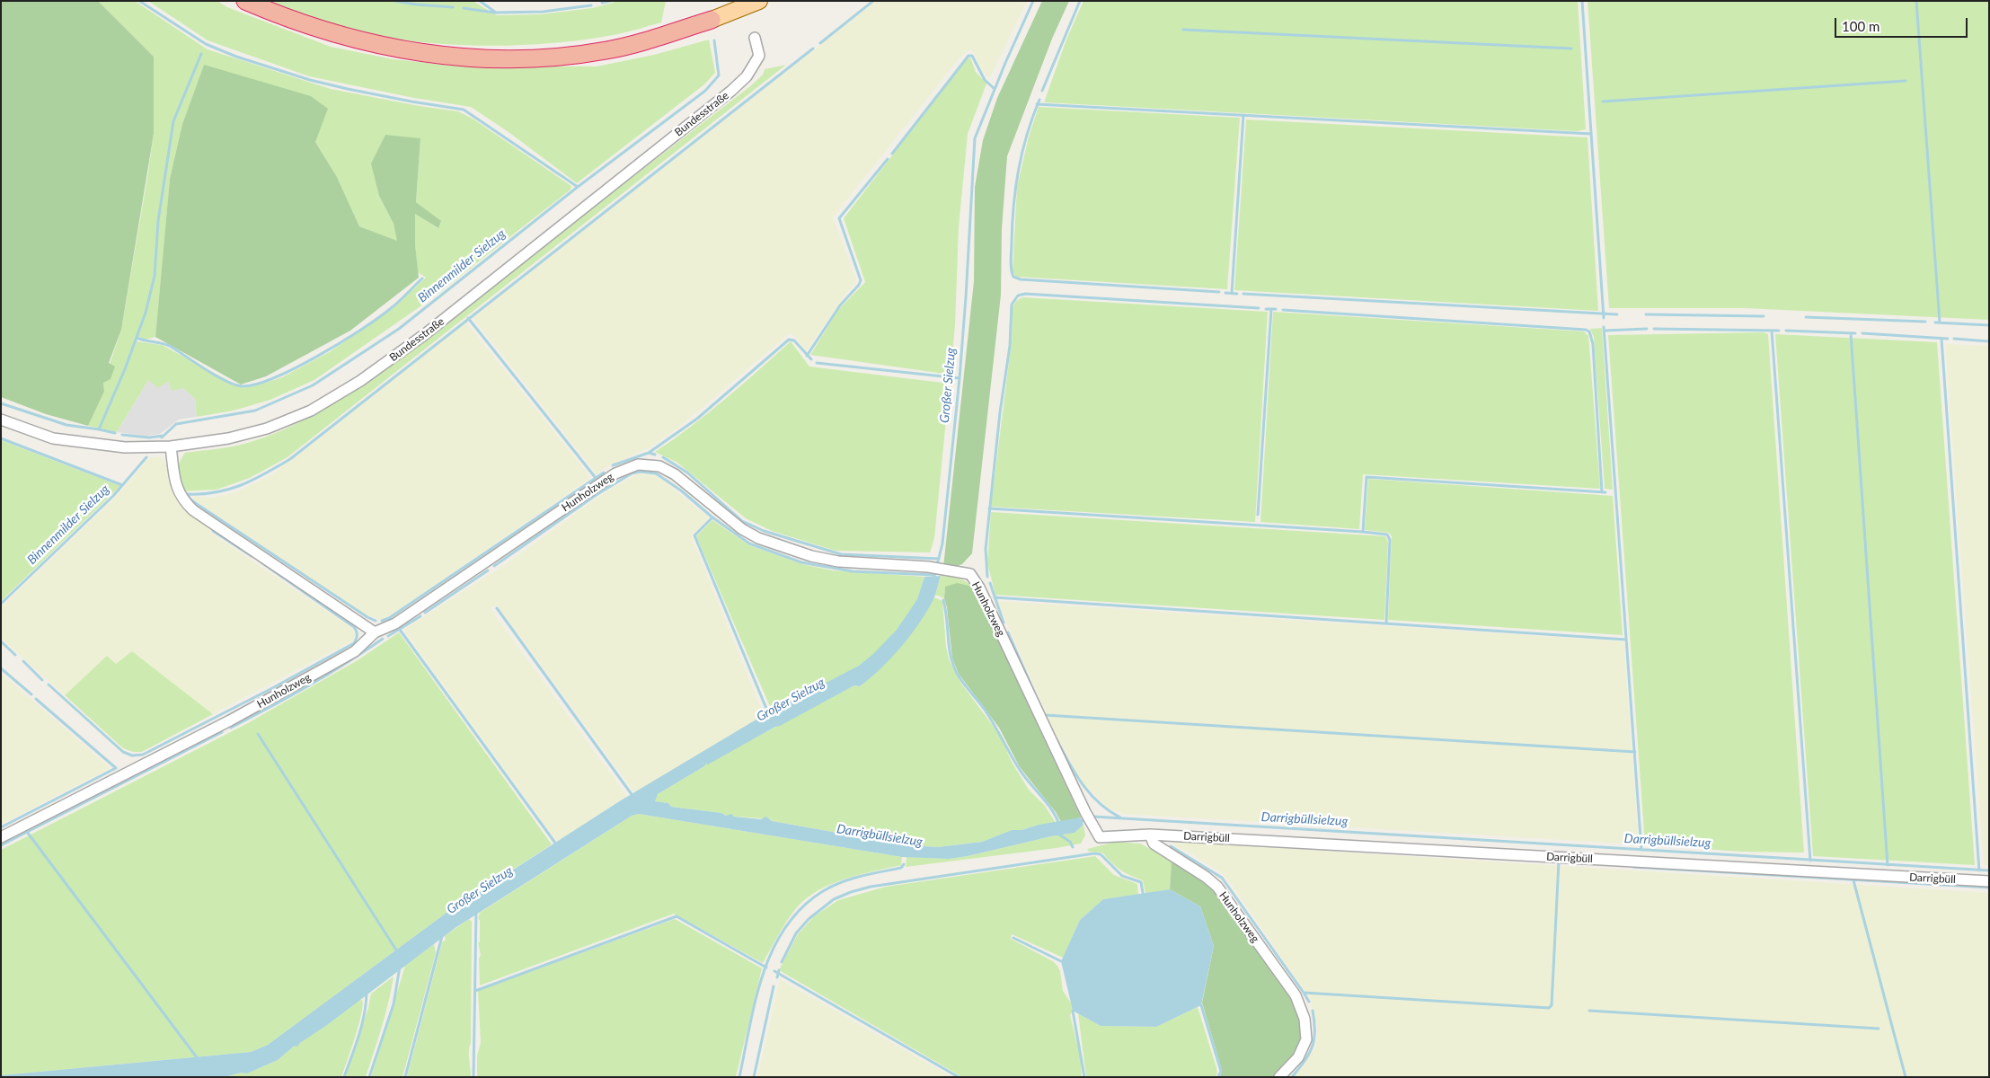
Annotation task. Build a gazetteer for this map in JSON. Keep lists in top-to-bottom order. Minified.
{"streets":{"street":["Bundesstraße","Hunholzweg","Darrigbüll"]},"crossings":[["Hunholzweg","Darrigbüll"]],"water":["Binnenmilder Sielzug","Großer Sielzug","Darrigbüllsielzug"],"scale_bar":"100 m"}
